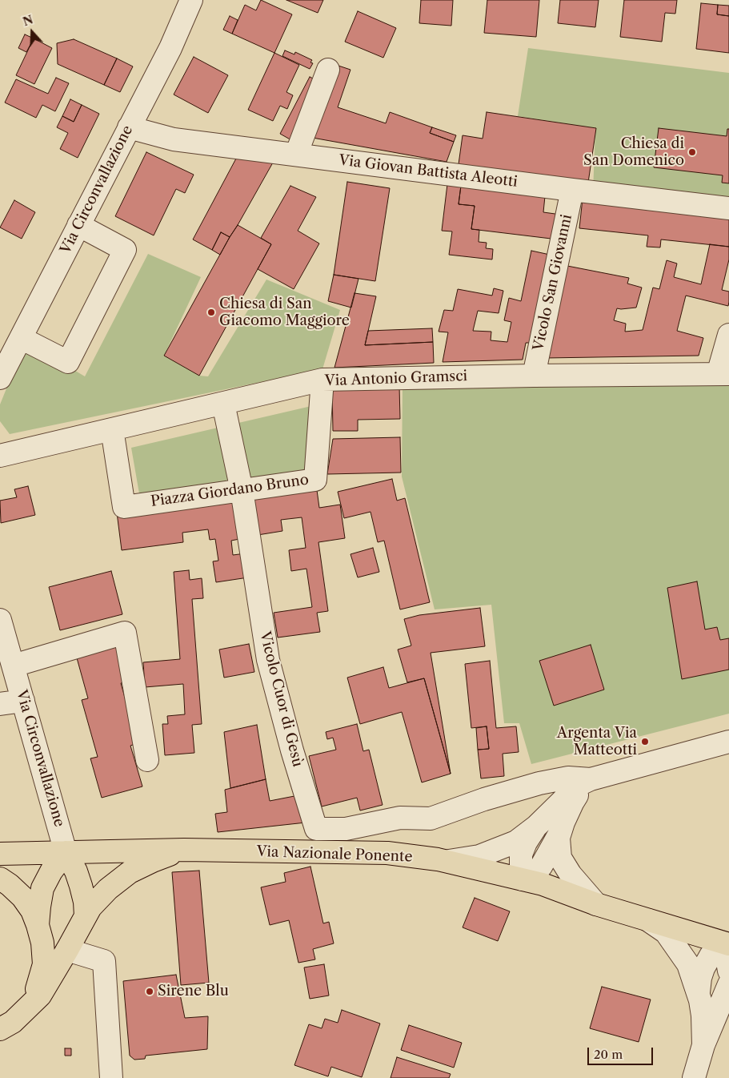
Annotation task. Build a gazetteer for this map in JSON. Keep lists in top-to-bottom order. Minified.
{"streets":{"main road":["Via Nazionale Ponente"],"street":["Via Giovan Battista Aleotti","Via Circonvallazione","Vicolo San Giovanni","Via Antonio Gramsci","Piazza Giordano Bruno","Vicolo Cuor di Gesù"]},"crossings":[["Via Giovan Battista Aleotti","Via Circonvallazione"],["Via Giovan Battista Aleotti","Vicolo San Giovanni"],["Via Circonvallazione","Via Nazionale Ponente"],["Vicolo San Giovanni","Via Antonio Gramsci"],["Via Antonio Gramsci","Piazza Giordano Bruno"],["Piazza Giordano Bruno","Vicolo Cuor di Gesù"]],"places":["Chiesa di San Domenico","Chiesa di San Giacomo Maggiore","Argenta Via Matteotti","Sirene Blu"],"scale_bar":"20 m","north":"top"}
